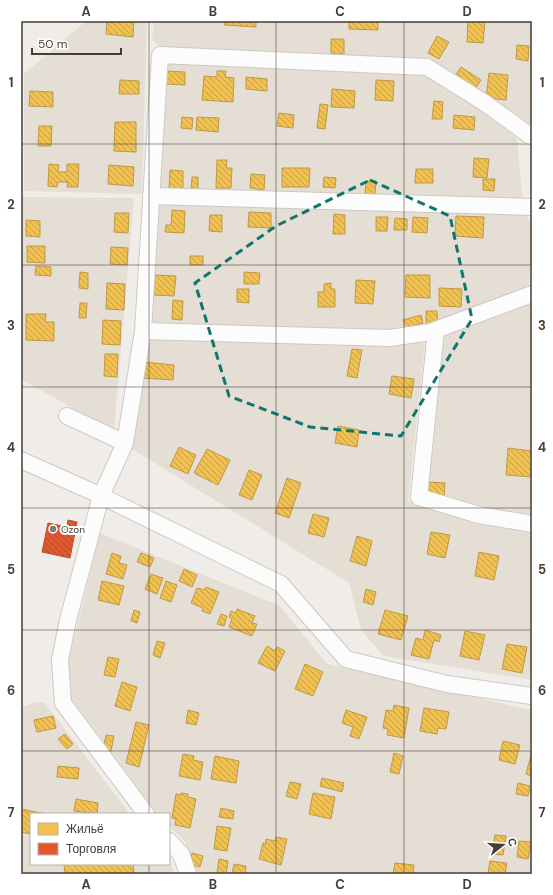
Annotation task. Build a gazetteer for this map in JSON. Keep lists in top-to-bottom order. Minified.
{"places":["Ozon"],"legend":["Жильё","Торговля"],"scale_bar":"50 m","north":"right","grid":{"columns":["A","B","C","D"],"rows":["1","2","3","4","5","6","7"]}}
